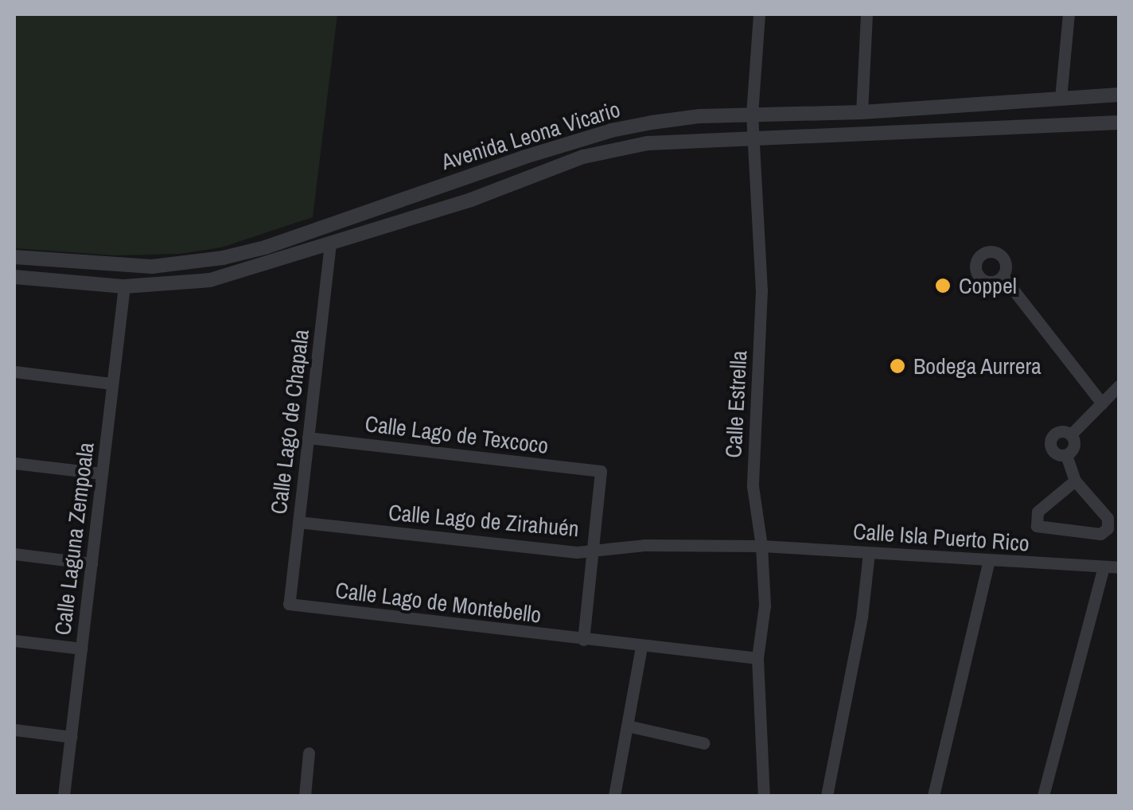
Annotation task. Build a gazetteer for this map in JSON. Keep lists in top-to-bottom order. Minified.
{"streets":{"street":["Avenida Leona Vicario","Calle Estrella","Calle Lago de Chapala","Calle Lago de Texcoco","Calle Lago de Zirahuén","Calle Isla Puerto Rico","Calle Laguna Zempoala","Calle Lago de Montebello"]},"crossings":[["Avenida Leona Vicario","Calle Estrella"],["Avenida Leona Vicario","Calle Lago de Chapala"],["Avenida Leona Vicario","Calle Laguna Zempoala"],["Calle Estrella","Calle Lago de Zirahuén"],["Calle Estrella","Calle Isla Puerto Rico"],["Calle Estrella","Calle Lago de Montebello"],["Calle Lago de Chapala","Calle Lago de Texcoco"],["Calle Lago de Chapala","Calle Lago de Zirahuén"],["Calle Lago de Chapala","Calle Lago de Montebello"],["Calle Lago de Texcoco","Calle Lago de Zirahuén"],["Calle Lago de Zirahuén","Calle Isla Puerto Rico"]],"places":["Coppel","Bodega Aurrera"]}
